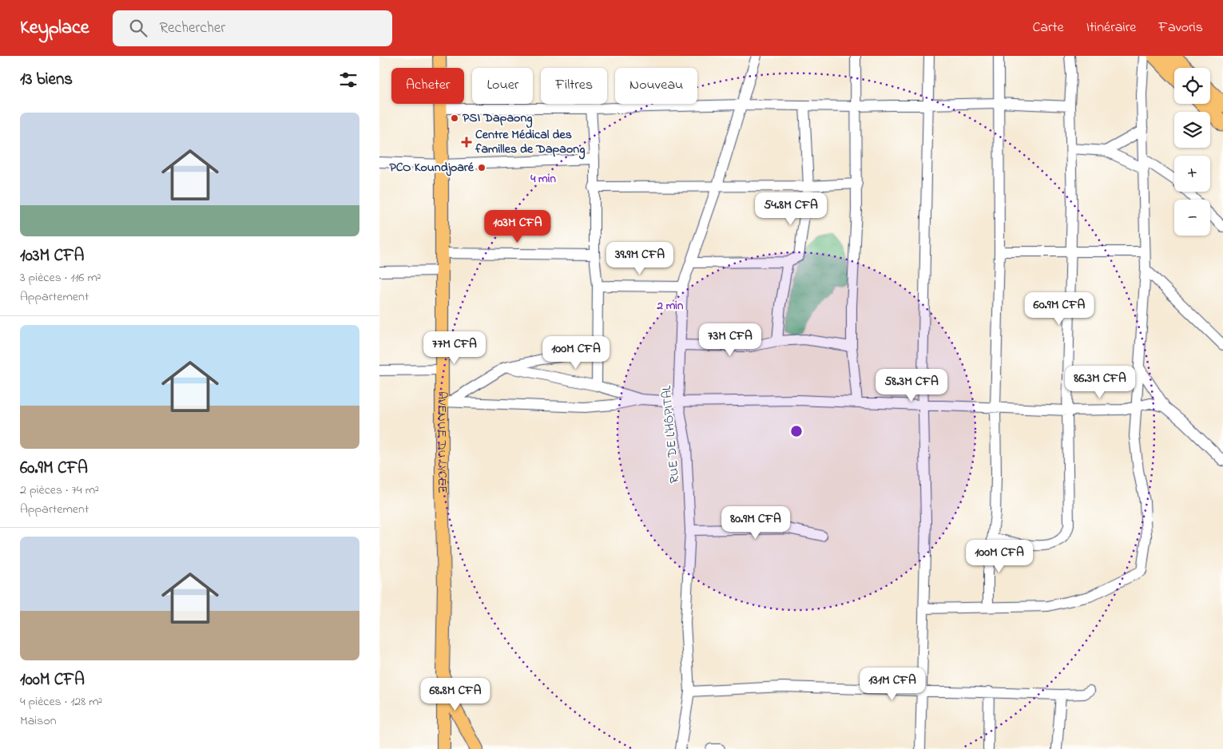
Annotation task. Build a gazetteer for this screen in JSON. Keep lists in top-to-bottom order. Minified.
{"streets":{"main road":["AVENUE DU LYCÉE"],"street":["RUE DE L'HÔPITAL"]},"places":{"other":["PSI Dapaong","PCO Koundjoaré"],"health":["Centre Médical des familles de Dapaong"]},"page":{"header":"Keyplace","search":"Rechercher","nav":["Carte","Itinéraire","Favoris"],"heading":"13 biens","map_buttons":["+","−"],"chip":["Acheter","Louer","Filtres","Nouveau"],"list":[{"name":"103M CFA","note":"3 pièces · 116 m² · Appartement"},{"name":"60.9M CFA","note":"2 pièces · 74 m² · Appartement"},{"name":"100M CFA","note":"4 pièces · 128 m² · Maison"}],"price":["54.8M CFA","103M CFA","39.9M CFA","60.9M CFA","73M CFA","77M CFA","100M CFA","86.3M CFA","58.3M CFA","80.9M CFA","100M CFA","131M CFA","68.8M CFA"]},"rings":["4 min","2 min"]}
